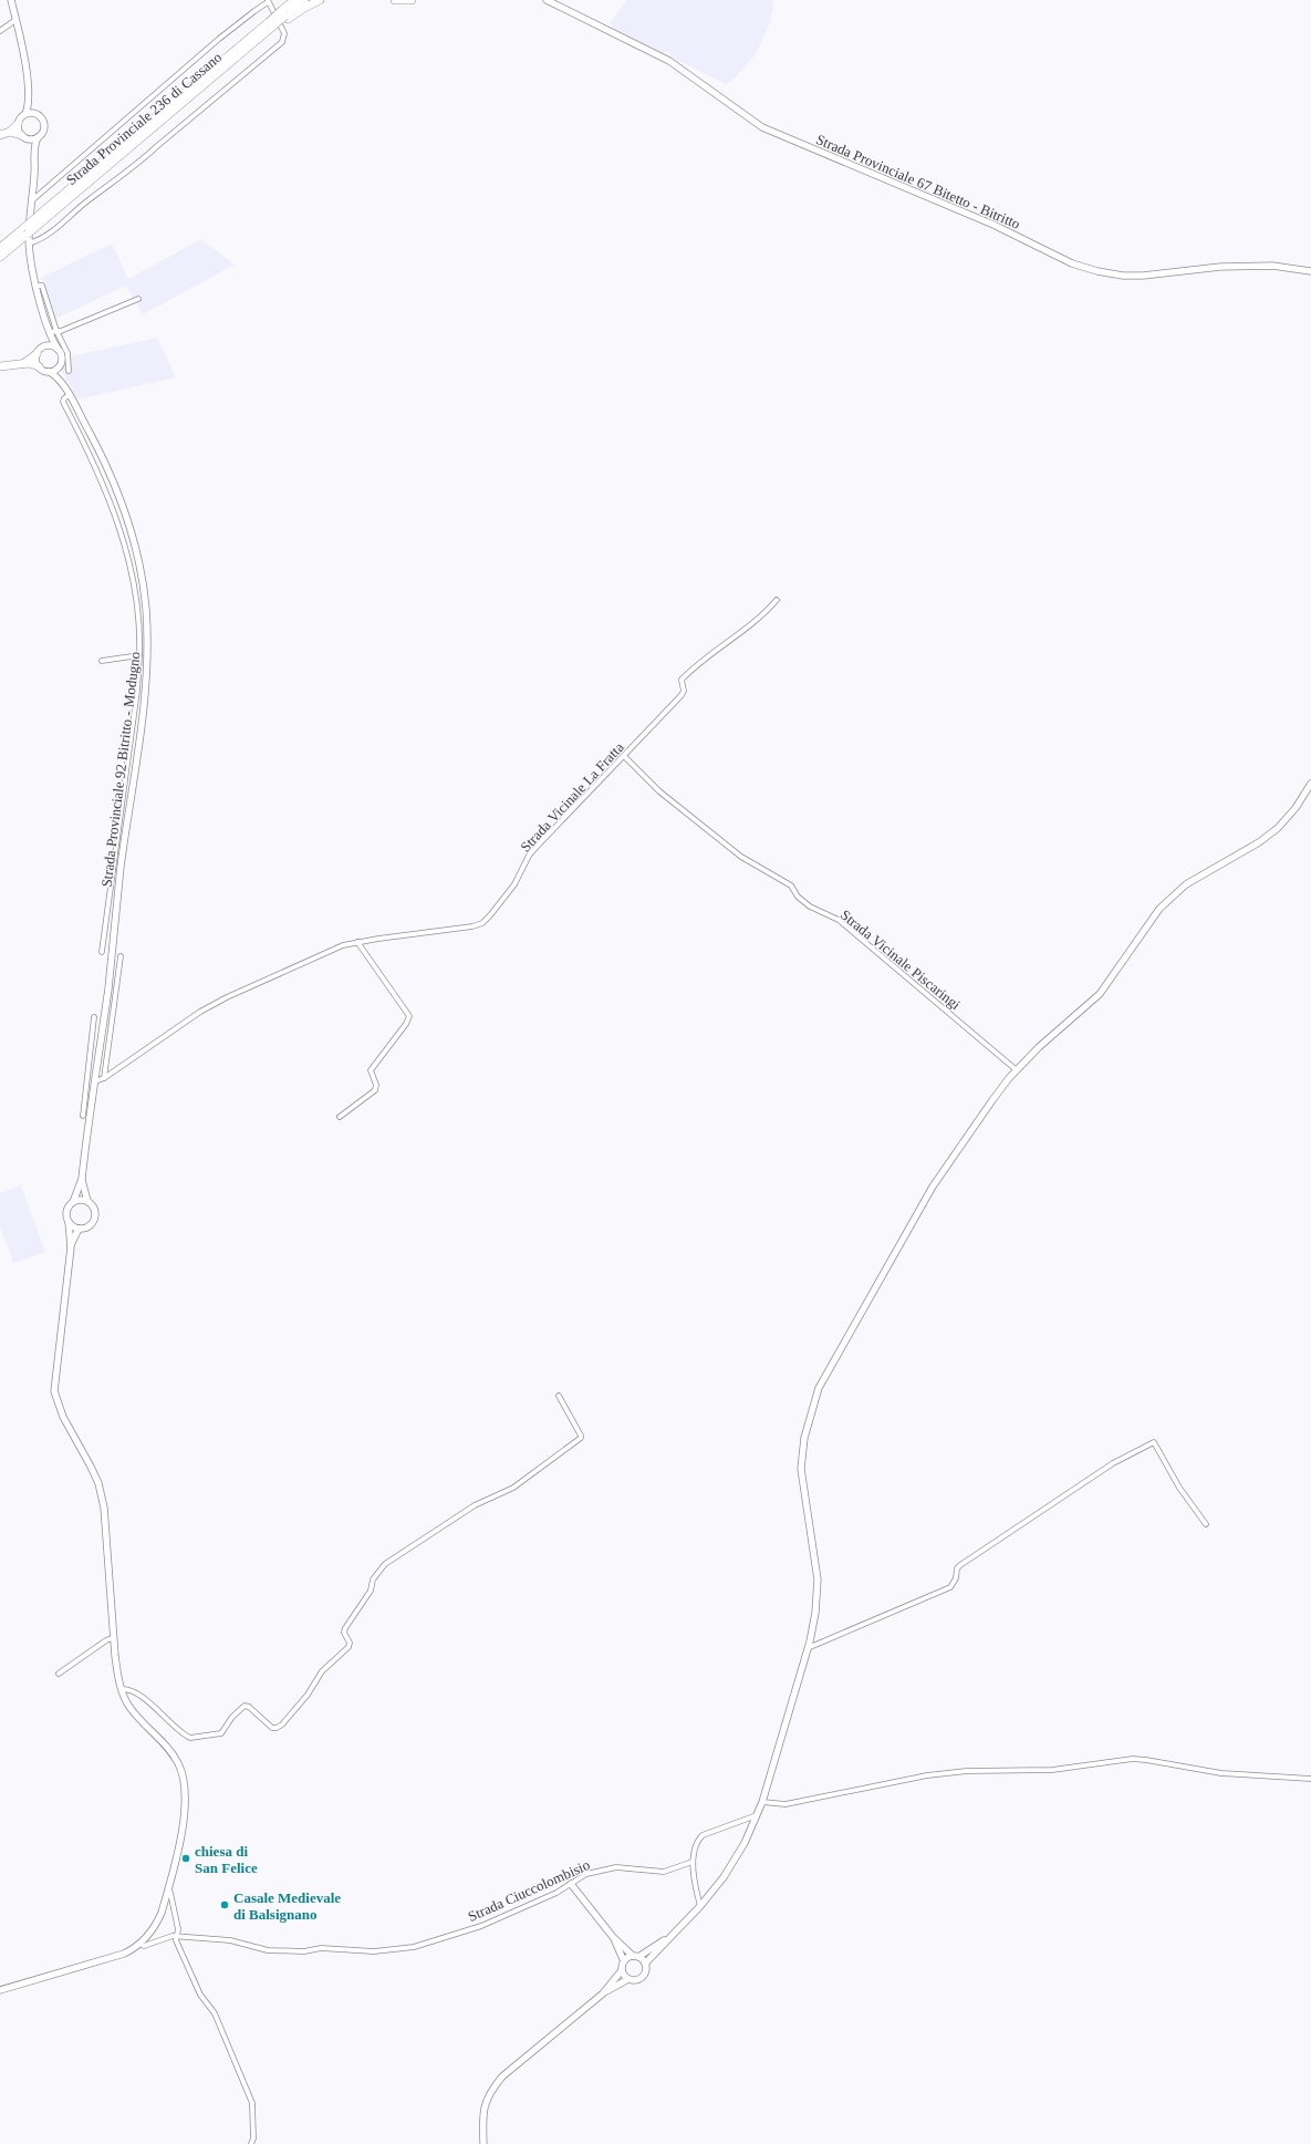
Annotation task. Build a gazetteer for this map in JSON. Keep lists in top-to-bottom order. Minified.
{"streets":{"highway":["Strada Provinciale 236 di Cassano"],"main road":["Strada Provinciale 67 Bitetto - Bitritto","Strada Provinciale 92 Bitritto - Modugno"],"street":["Strada Vicinale La Fratta","Strada Vicinale Piscaringi","Strada Ciuccolombisio"]},"crossings":[["Strada Provinciale 92 Bitritto - Modugno","Strada Vicinale La Fratta"],["Strada Vicinale La Fratta","Strada Vicinale Piscaringi"]],"places":["chiesa di San Felice","Casale Medievale di Balsignano"]}
